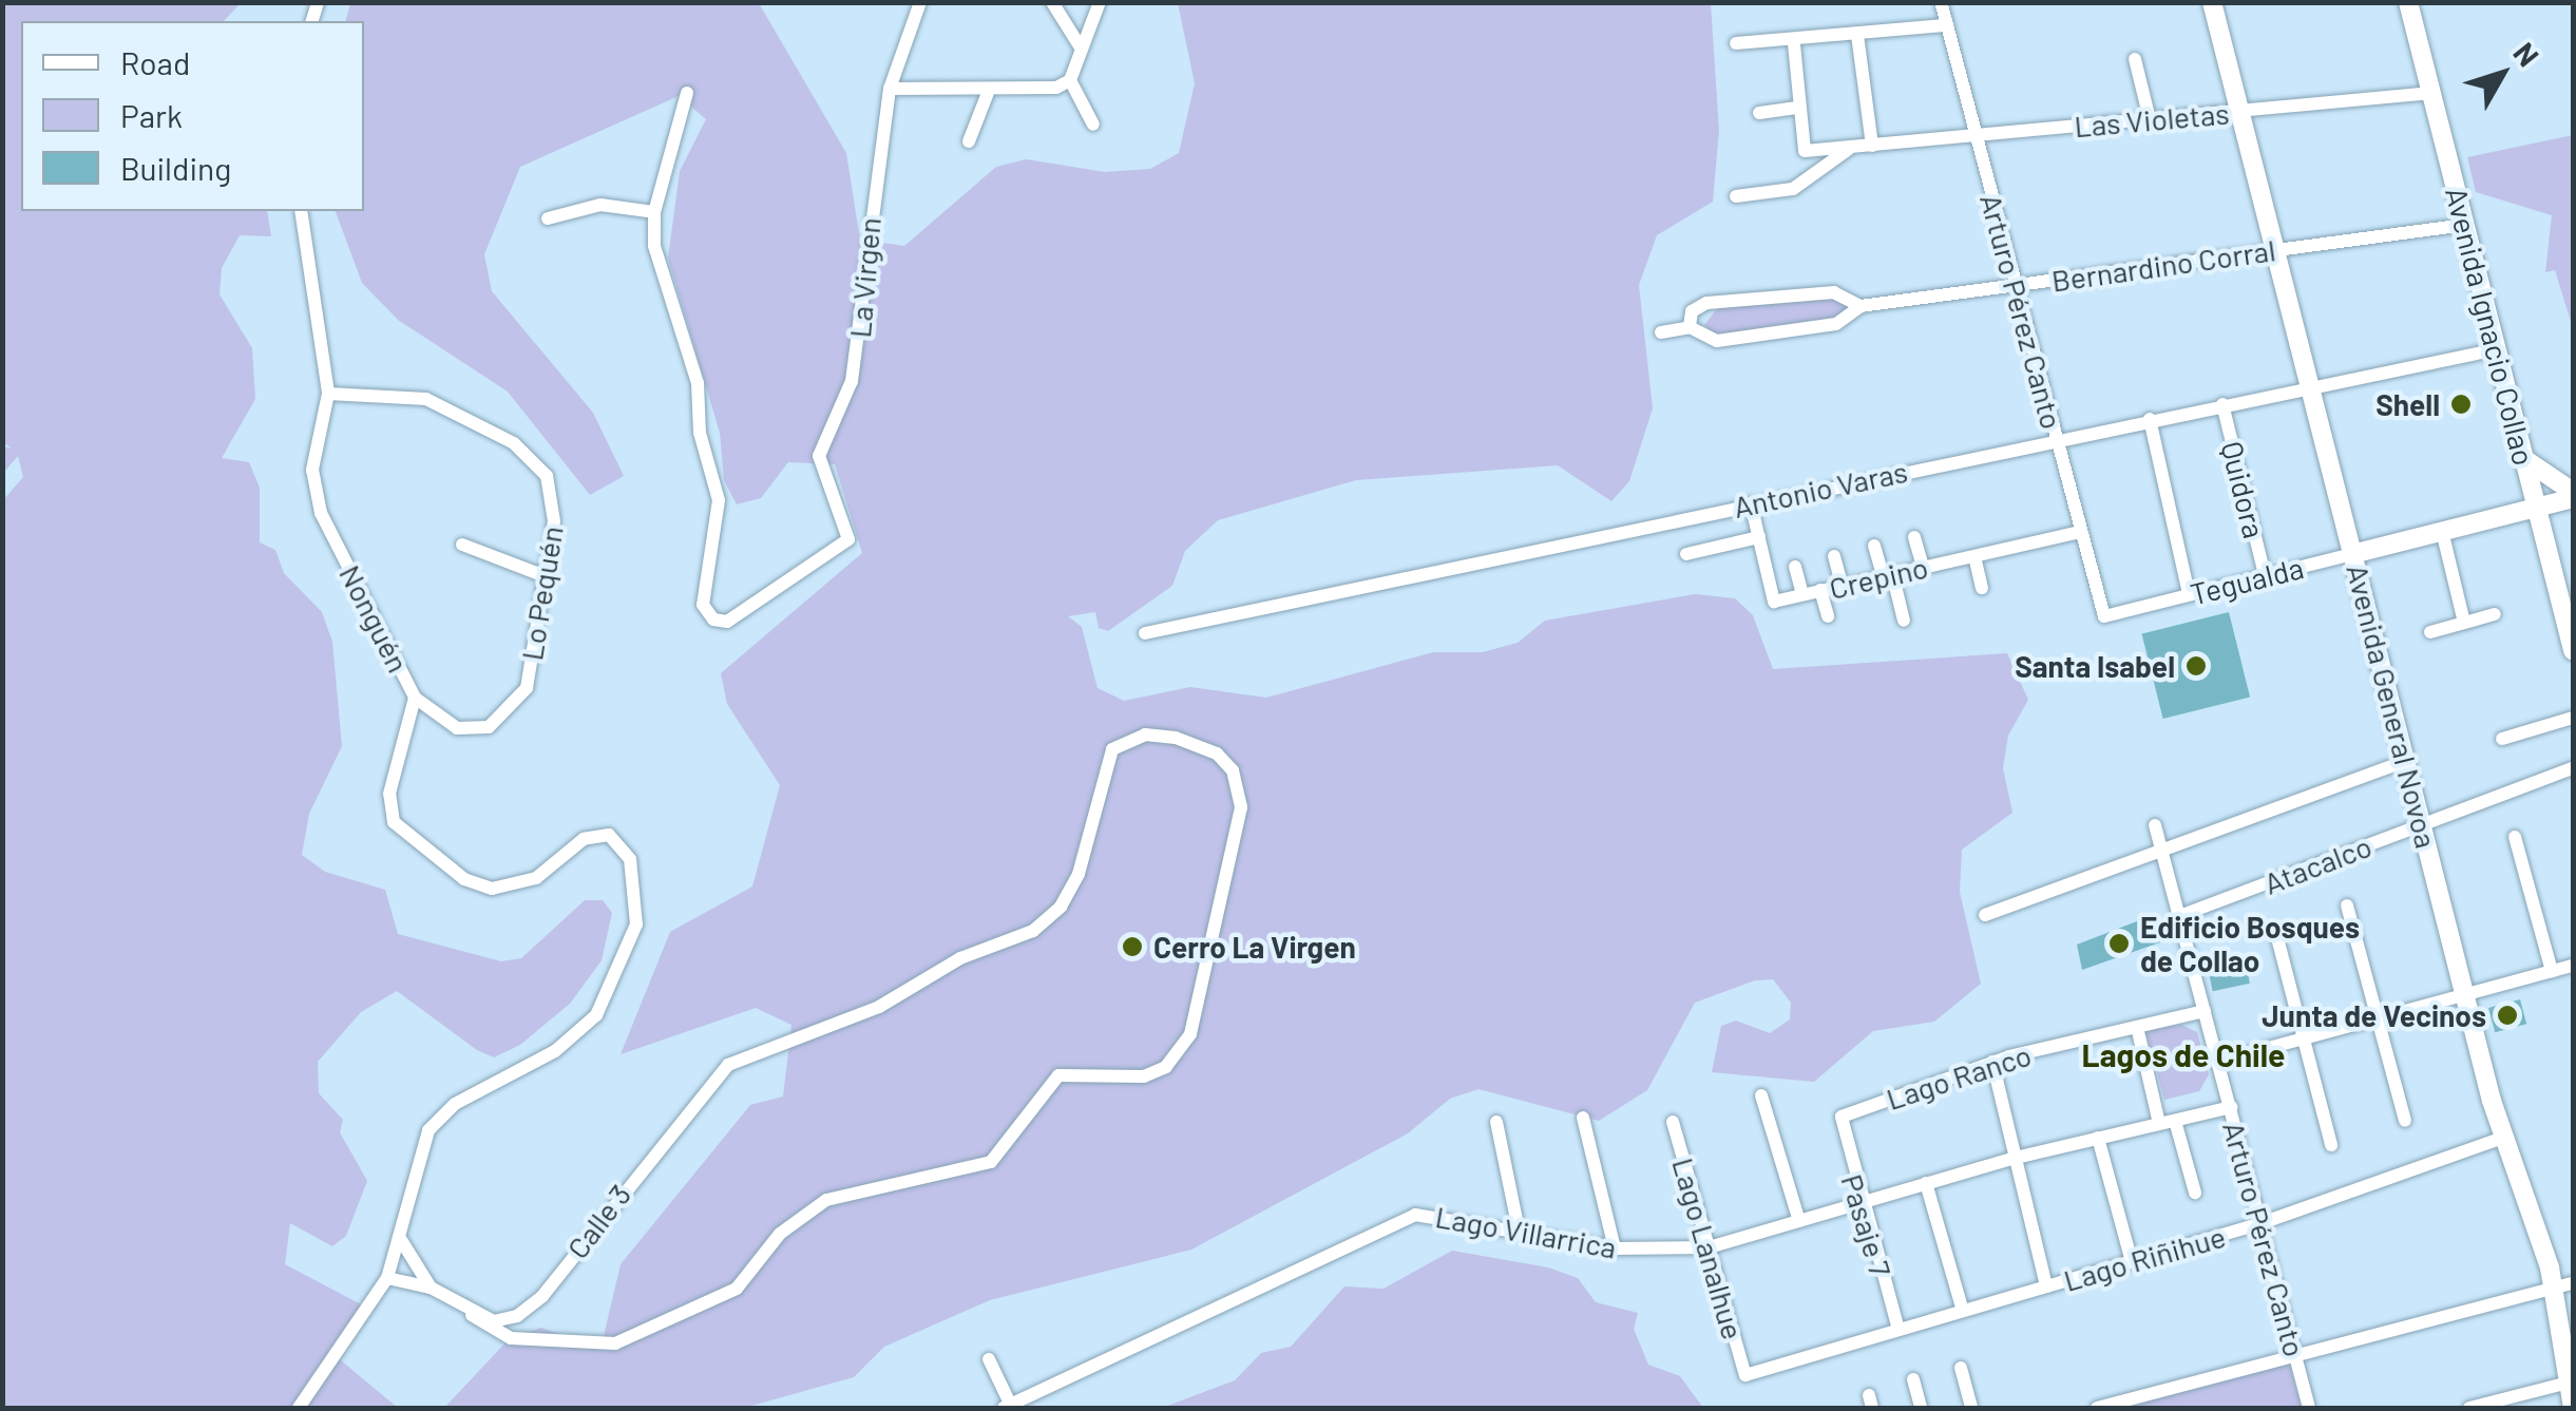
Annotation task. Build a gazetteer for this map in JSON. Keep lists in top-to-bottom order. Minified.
{"streets":{"main road":["Avenida Ignacio Collao","Tegualda","Avenida General Novoa"],"street":["Las Violetas","Bernardino Corral","La Virgen","Arturo Pérez Canto","Antonio Varas","Quidora","Crepino","Lo Pequén","Nonguén","Atacalco","Lago Ranco","Calle 3","Pasaje 7","Lago Villarrica","Lago Lanalhue","Lago Riñihue"]},"crossings":[["Las Violetas","Arturo Pérez Canto"],["Las Violetas","Avenida Ignacio Collao"],["Las Violetas","Avenida General Novoa"],["Bernardino Corral","Arturo Pérez Canto"],["Bernardino Corral","Avenida Ignacio Collao"],["Bernardino Corral","Avenida General Novoa"],["Arturo Pérez Canto","Antonio Varas"],["Arturo Pérez Canto","Crepino"],["Arturo Pérez Canto","Tegualda"],["Arturo Pérez Canto","Atacalco"],["Arturo Pérez Canto","Lago Ranco"],["Arturo Pérez Canto","Lago Villarrica"],["Arturo Pérez Canto","Lago Riñihue"],["Avenida Ignacio Collao","Antonio Varas"],["Avenida Ignacio Collao","Tegualda"],["Antonio Varas","Quidora"],["Antonio Varas","Crepino"],["Antonio Varas","Avenida General Novoa"],["Quidora","Tegualda"],["Tegualda","Avenida General Novoa"],["Lo Pequén","Nonguén"],["Avenida General Novoa","Atacalco"],["Avenida General Novoa","Lago Riñihue"],["Lago Ranco","Pasaje 7"],["Pasaje 7","Lago Villarrica"],["Pasaje 7","Lago Riñihue"],["Lago Villarrica","Lago Lanalhue"],["Lago Lanalhue","Lago Riñihue"]],"districts":["Lagos de Chile"],"places":["Shell","Santa Isabel","Edificio Bosques de Collao","Cerro La Virgen","Junta de Vecinos"],"legend":["Road","Park","Building"],"north":"top right"}
